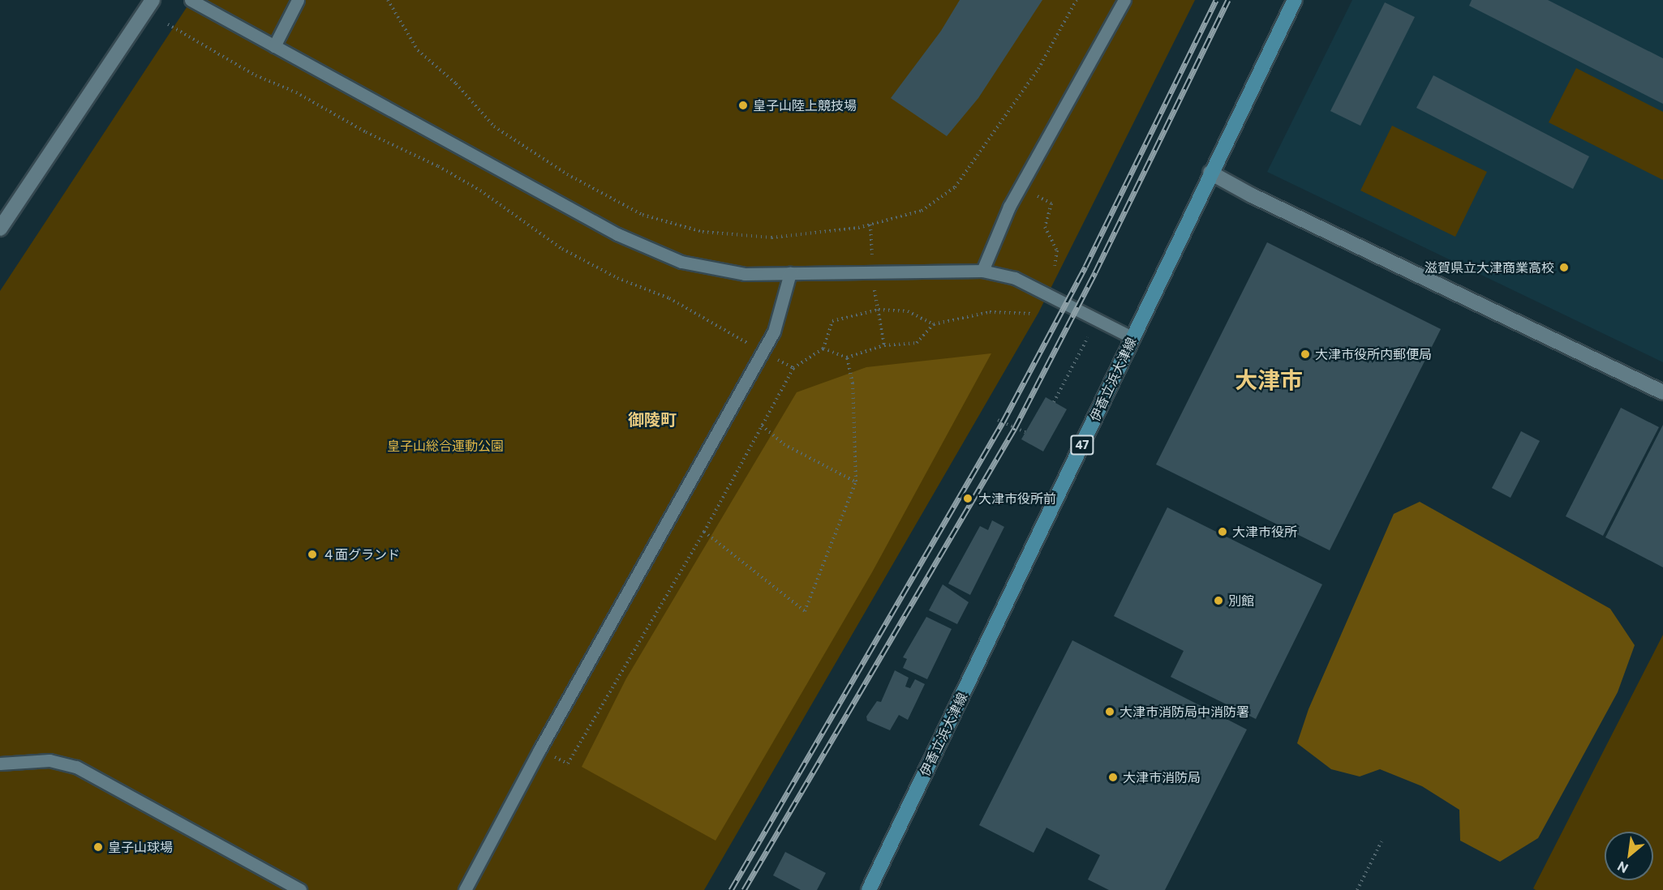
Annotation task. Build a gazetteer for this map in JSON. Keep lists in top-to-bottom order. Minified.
{"streets":{"main road":["伊香立浜大津線","47"]},"districts":["大津市","御陵町"],"parks":["皇子山総合運動公園"],"places":["皇子山陸上競技場","滋賀県立大津商業高校","大津市役所内郵便局","大津市役所前","大津市役所","４面グランド","別館","大津市消防局中消防署","大津市消防局","皇子山球場"],"north":"bottom left"}
